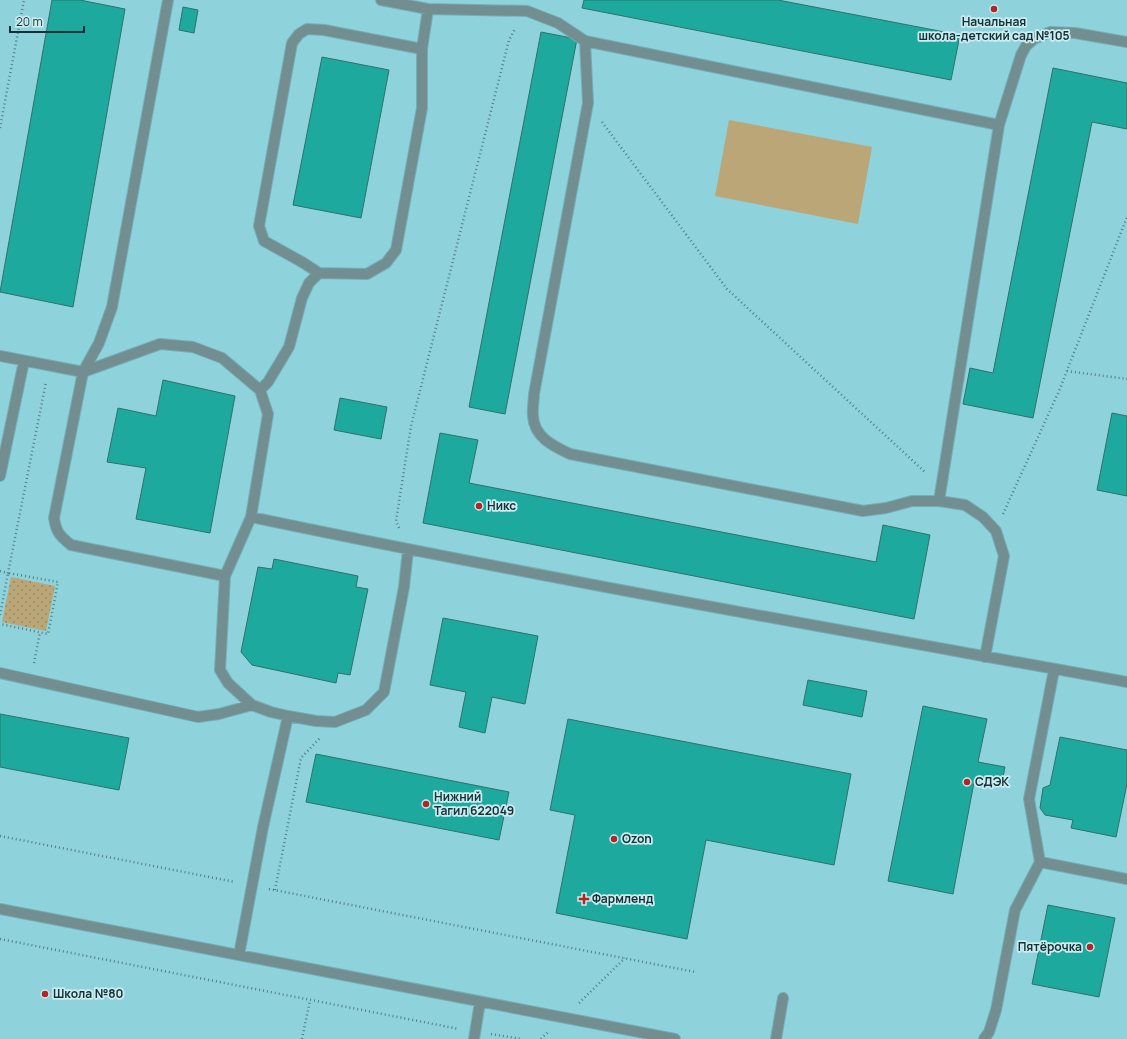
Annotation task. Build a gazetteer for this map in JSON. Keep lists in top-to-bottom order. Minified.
{"places":{"other":["Начальная школа-детский сад №105","Никс","СДЭК","Нижний Тагил 622049","Ozon","Пятёрочка","Школа №80"],"health":["Фармленд"]},"scale_bar":"20 m"}
